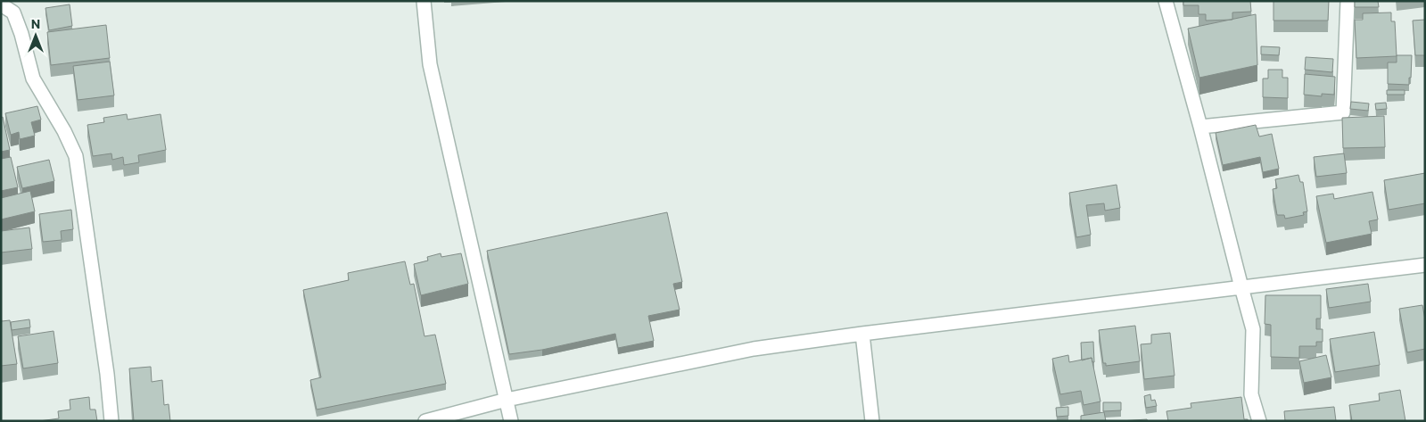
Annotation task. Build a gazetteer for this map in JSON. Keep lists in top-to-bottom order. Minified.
{"north":"top"}
